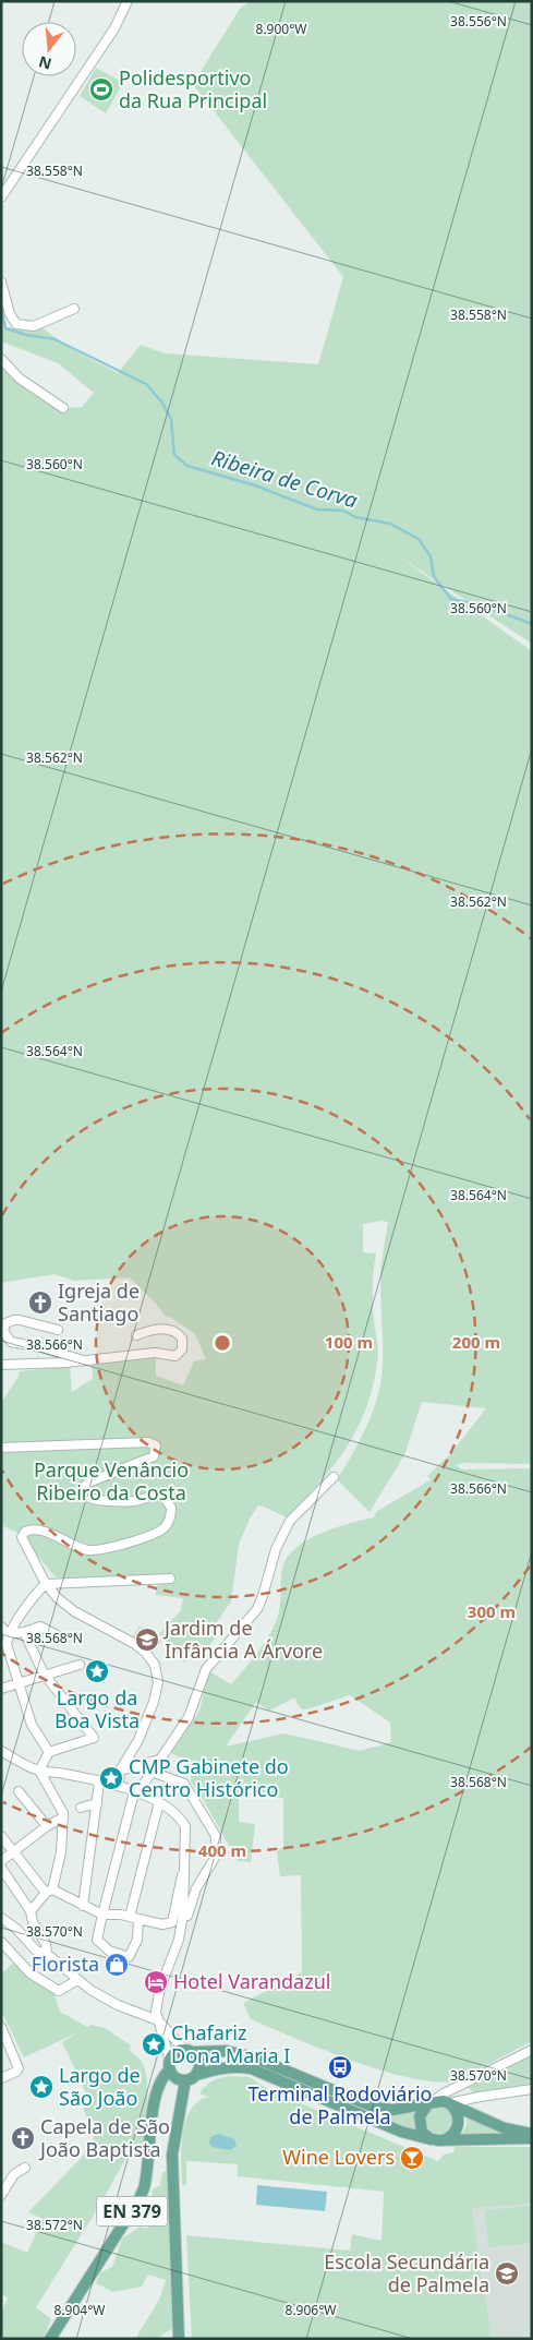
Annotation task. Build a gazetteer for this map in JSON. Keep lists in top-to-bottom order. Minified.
{"streets":{"main road":["EN 379"]},"water":["Ribeira de Corva"],"parks":["Parque Venâncio Ribeiro da Costa"],"places":{"sports":["Polidesportivo da Rua Principal"],"church":["Igreja de Santiago","Capela de São João Baptista"],"school or university":["Jardim de Infância A Árvore","Escola Secundária de Palmela"],"place":["Largo da Boa Vista","CMP Gabinete do Centro Histórico","Chafariz Dona Maria I","Largo de São João"],"shop":["Florista"],"hotel":["Hotel Varandazul"],"bus stop":["Terminal Rodoviário de Palmela"],"bar":["Wine Lovers"]},"north":"bottom","coordinates":["38.556°N","8.900°W","38.558°N","38.560°N","38.562°N","38.564°N","38.566°N","38.568°N","38.570°N","38.572°N","8.904°W","8.906°W"],"rings":["100 m","200 m","300 m","400 m"]}
